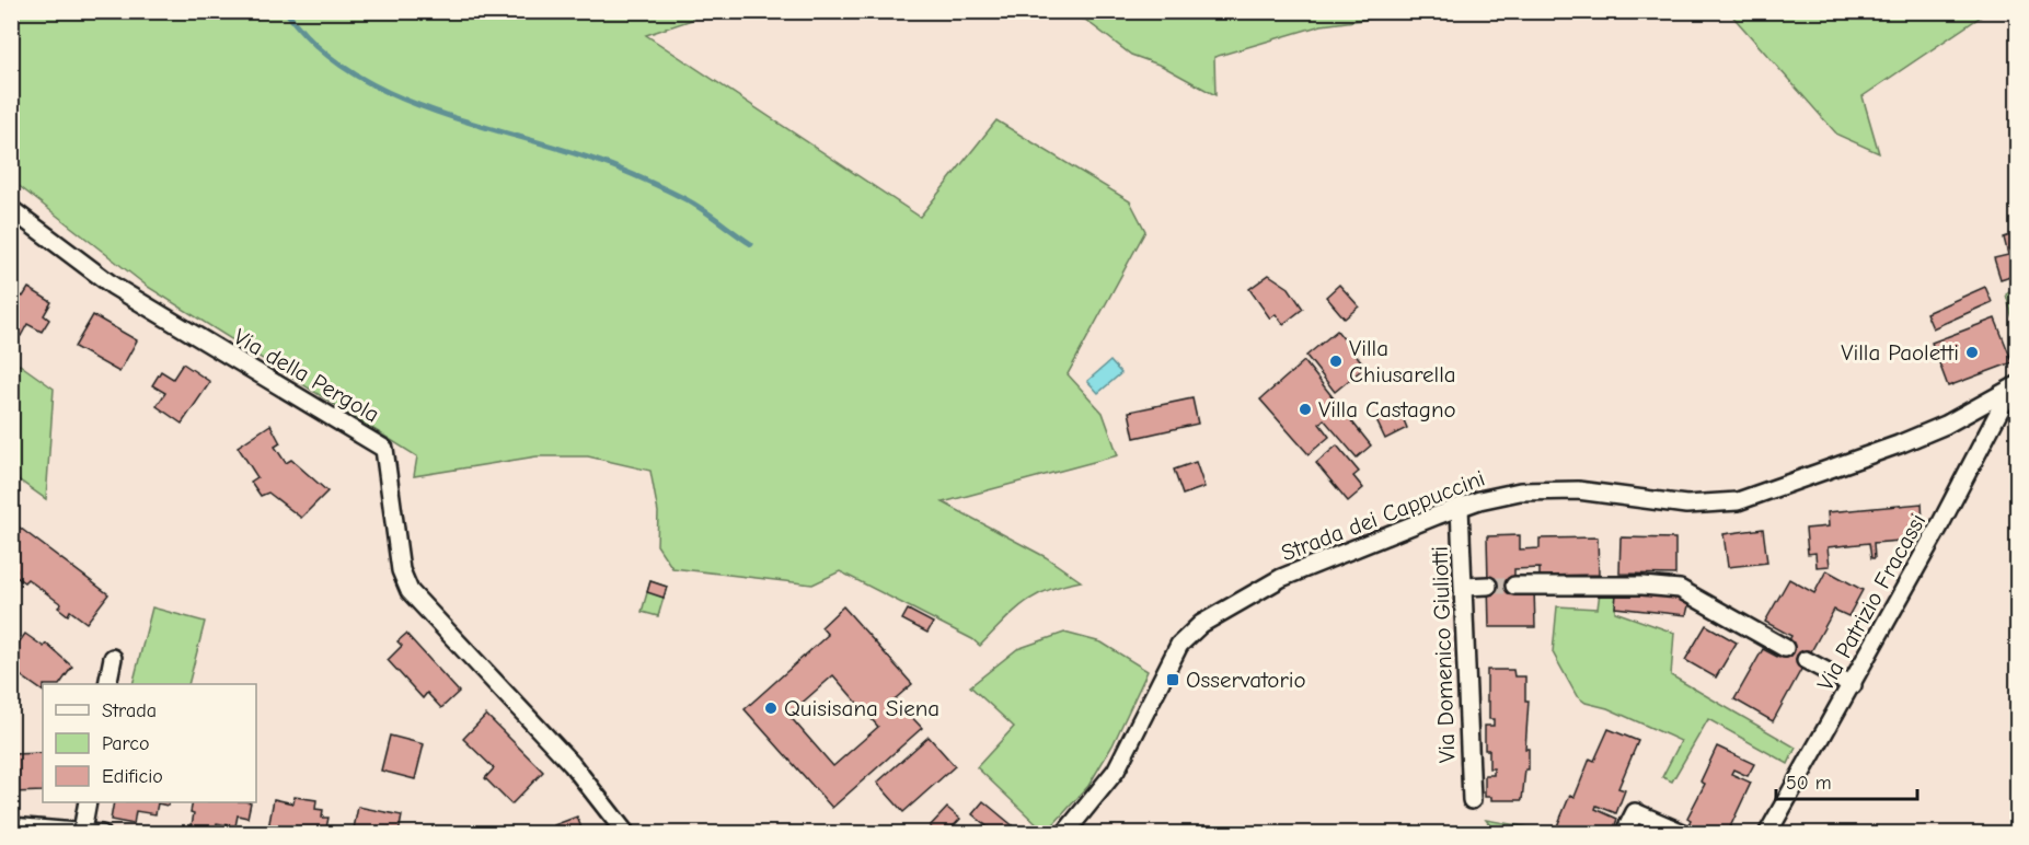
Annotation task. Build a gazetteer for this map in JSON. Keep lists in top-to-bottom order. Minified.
{"streets":{"street":["Via della Pergola","Strada dei Cappuccini","Via Patrizio Fracassi","Via Domenico Giuliotti"]},"crossings":[["Strada dei Cappuccini","Via Patrizio Fracassi"],["Strada dei Cappuccini","Via Domenico Giuliotti"]],"places":{"other":["Villa Paoletti","Villa Chiusarella","Villa Castagno","Quisisana Siena"],"transit":["Osservatorio"]},"legend":["Strada","Parco","Edificio"],"scale_bar":"50 m"}
